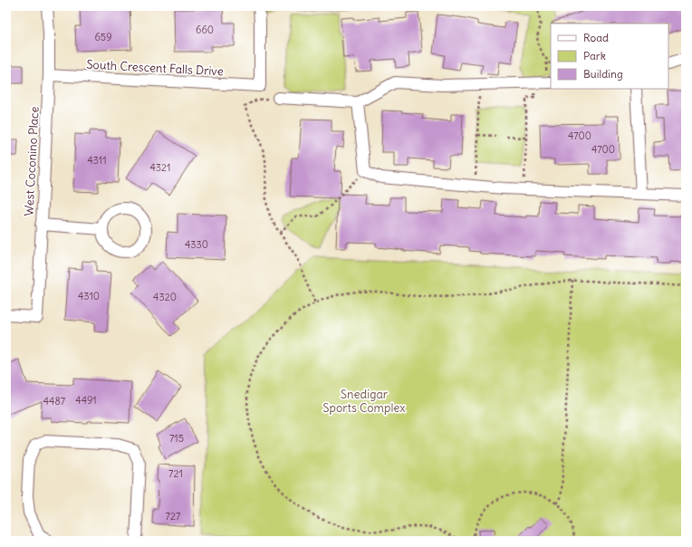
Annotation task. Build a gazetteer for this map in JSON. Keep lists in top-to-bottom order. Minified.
{"streets":{"street":["South Crescent Falls Drive","West Coconino Place"]},"crossings":[["South Crescent Falls Drive","West Coconino Place"]],"parks":["Snedigar Sports Complex"],"house_numbers":["660","659","4700","4700","4311","4321","4330","4310","4320","4491","4487","715","721","727"],"legend":["Road","Park","Building"]}
